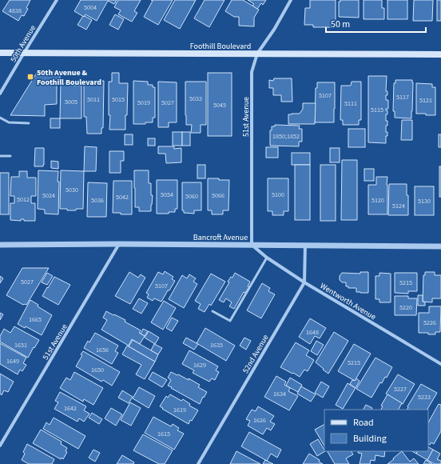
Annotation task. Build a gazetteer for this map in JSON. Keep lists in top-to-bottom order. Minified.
{"streets":{"main road":["Foothill Boulevard"],"street":["50th Avenue","51st Avenue","Bancroft Avenue","Wentworth Avenue","52nd Avenue"]},"crossings":[["50th Avenue","Foothill Boulevard"],["Foothill Boulevard","51st Avenue"],["51st Avenue","Bancroft Avenue"],["51st Avenue","Wentworth Avenue"],["Bancroft Avenue","Wentworth Avenue"],["Bancroft Avenue","52nd Avenue"],["Wentworth Avenue","52nd Avenue"]],"places":{"transit":["50th Avenue & Foothill Boulevard"]},"house_numbers":["5004","4838","5107","5117","5033","5011","5015","5121","5005","5019","5027","5111","5045","5115","1850;1852","5030","5054","5100","5024","5066","5060","5042","5012","5036","5120","5130","5124","5027","5215","5107","5220","1665","5226","1648","1651","1635","1656","1649","5215","1629","1650","5227","1634","5233","1642","1619","1626","1615"],"legend":["Road","Building"],"scale_bar":"50 m"}
